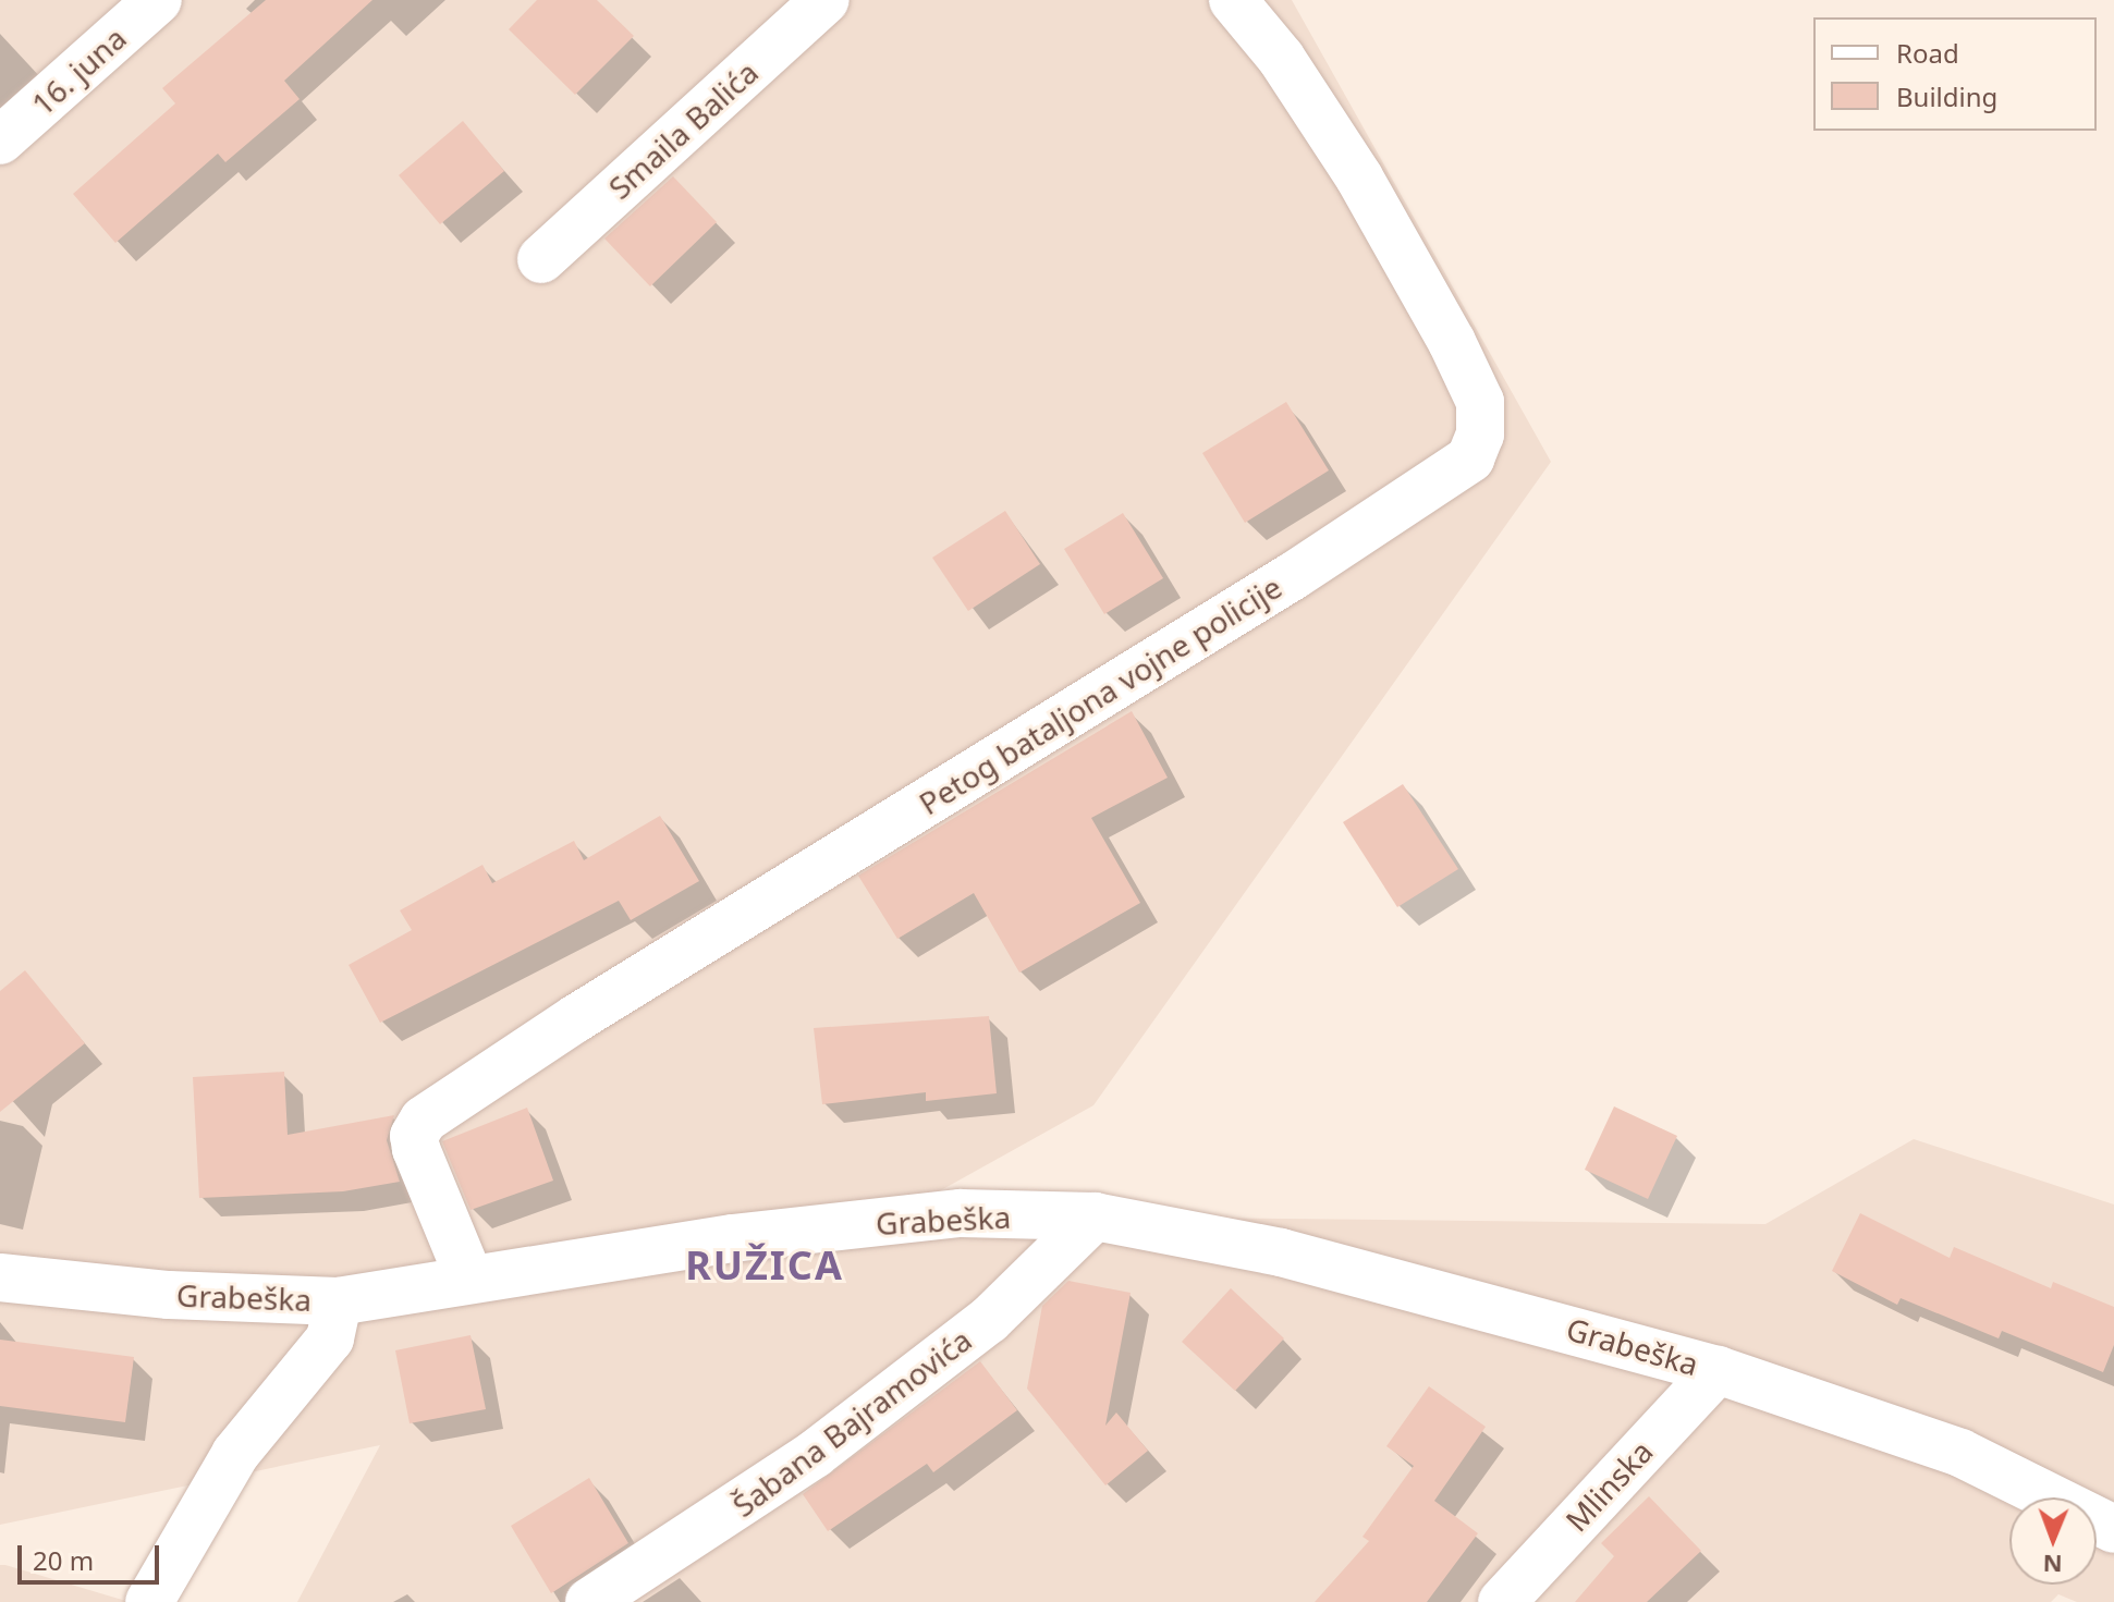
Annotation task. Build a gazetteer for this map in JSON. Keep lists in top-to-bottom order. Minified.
{"streets":{"street":["16. juna","Smaila Balića","Petog bataljona vojne policije","Grabeška","Šabana Bajramovića","Mlinska"]},"crossings":[["Petog bataljona vojne policije","Grabeška"],["Grabeška","Šabana Bajramovića"],["Grabeška","Mlinska"]],"districts":["RUŽICA"],"legend":["Road","Building"],"scale_bar":"20 m","north":"bottom"}
